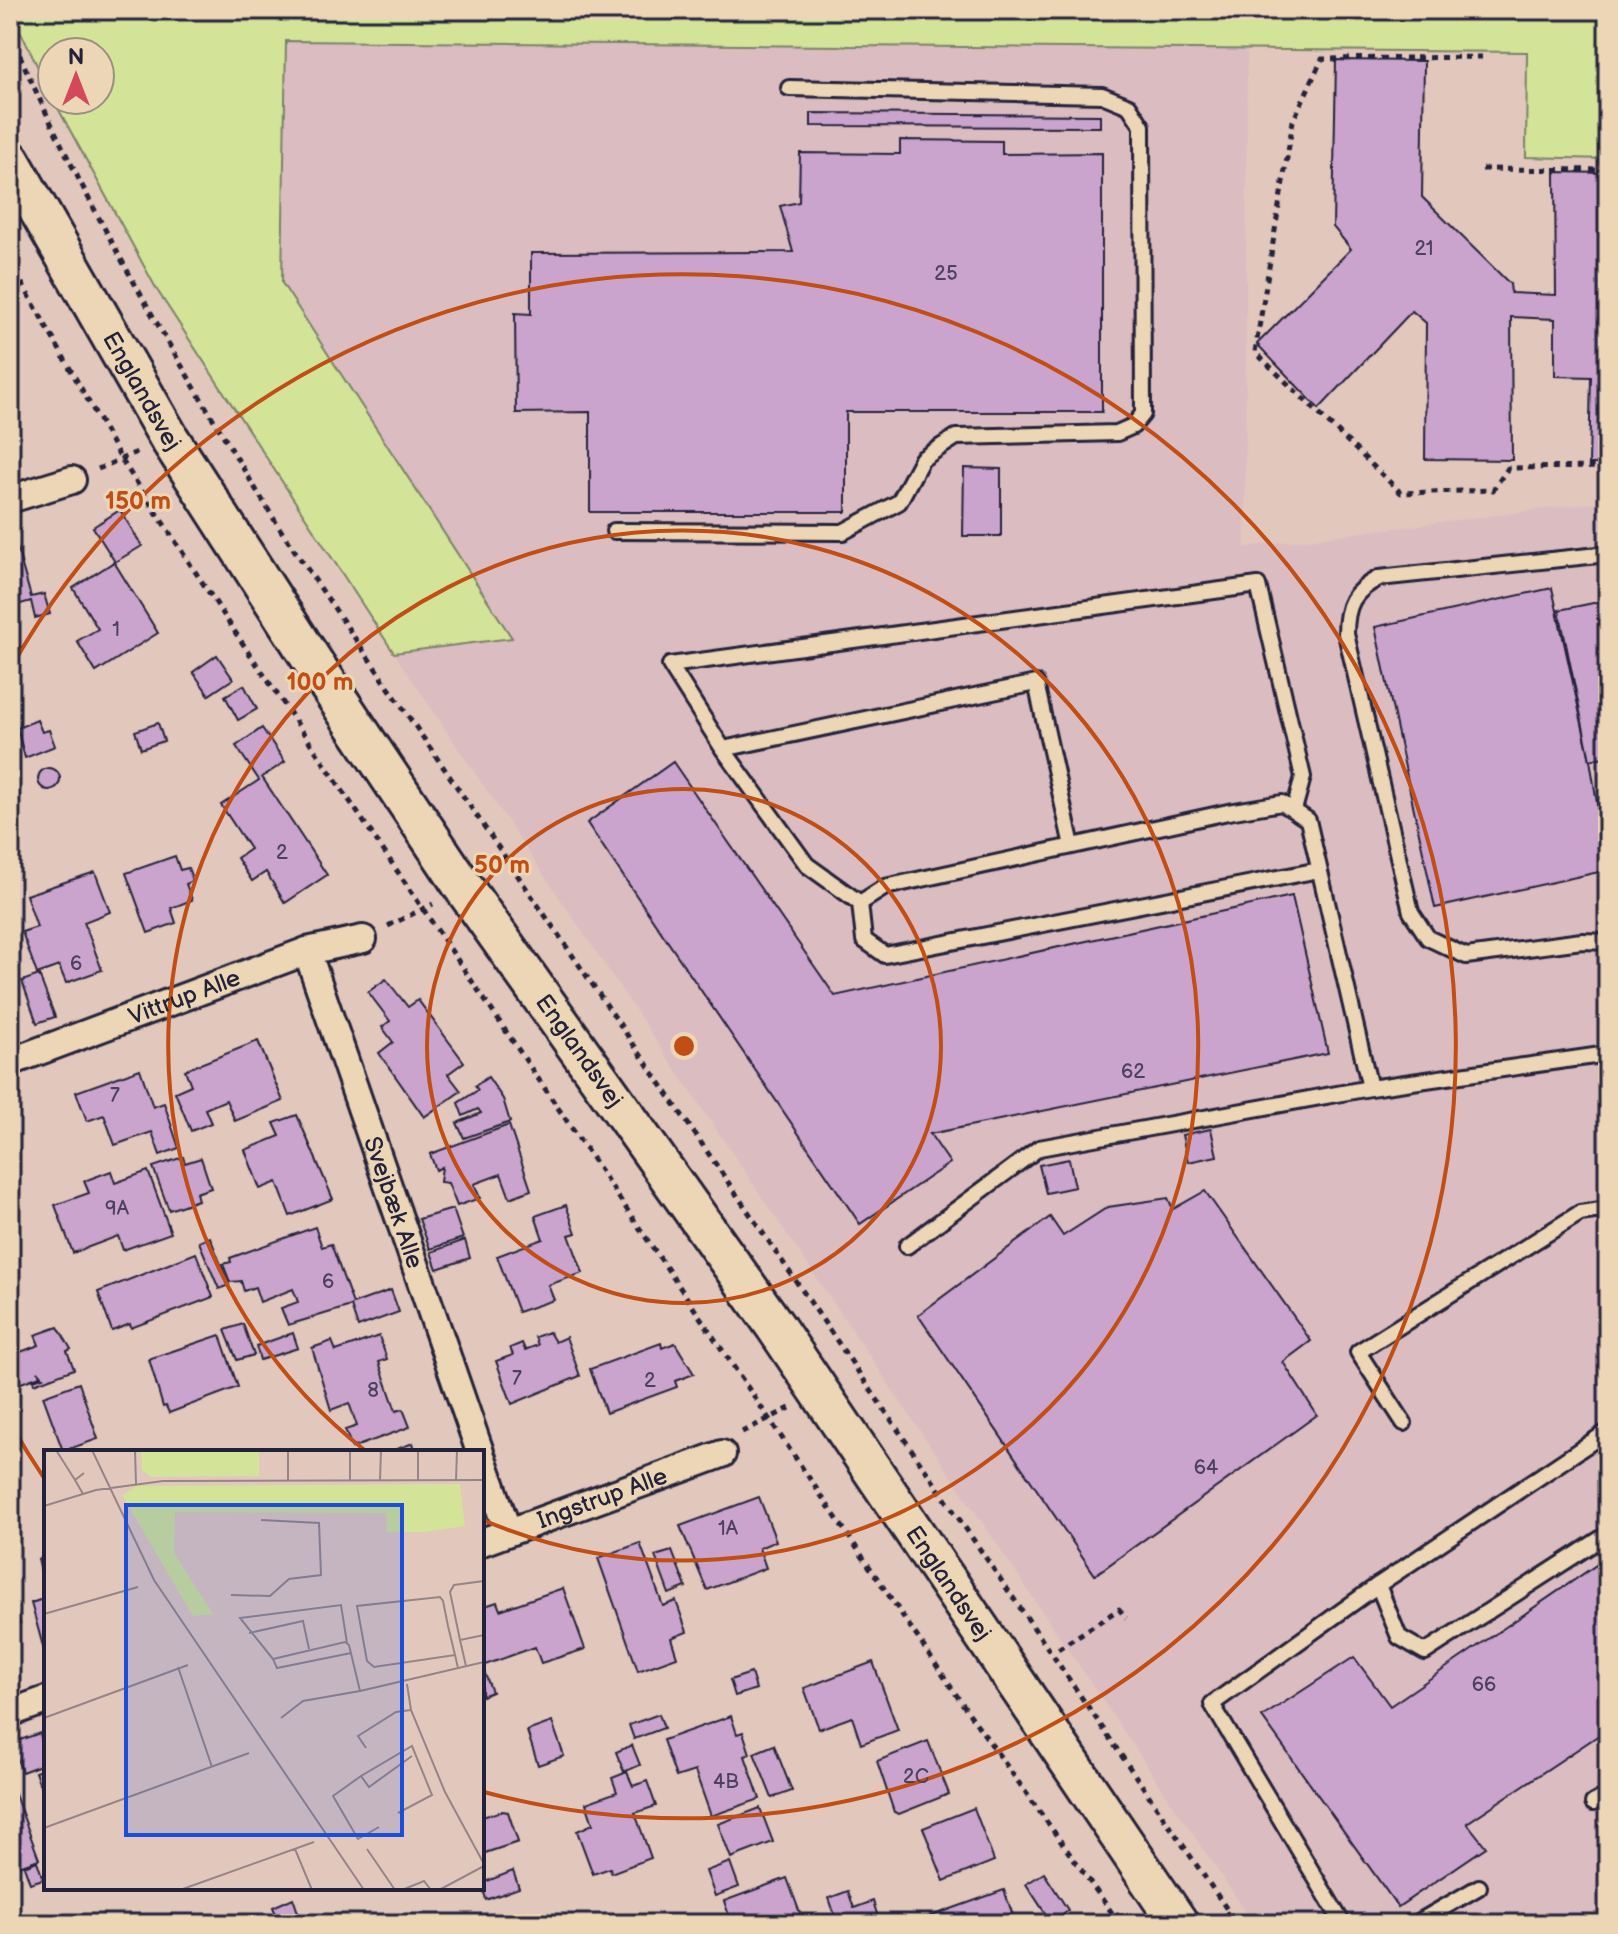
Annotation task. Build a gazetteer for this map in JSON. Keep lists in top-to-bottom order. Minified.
{"streets":{"main road":["Englandsvej"],"street":["Vittrup Alle","Svejbæk Alle","Ingstrup Alle"]},"crossings":[["Vittrup Alle","Svejbæk Alle"],["Svejbæk Alle","Ingstrup Alle"]],"house_numbers":["21","25","1","2","6","62","7","9A","6","7","2","8","64","1A","66","2C","4B"],"north":"top","rings":["150 m","100 m","50 m"]}
